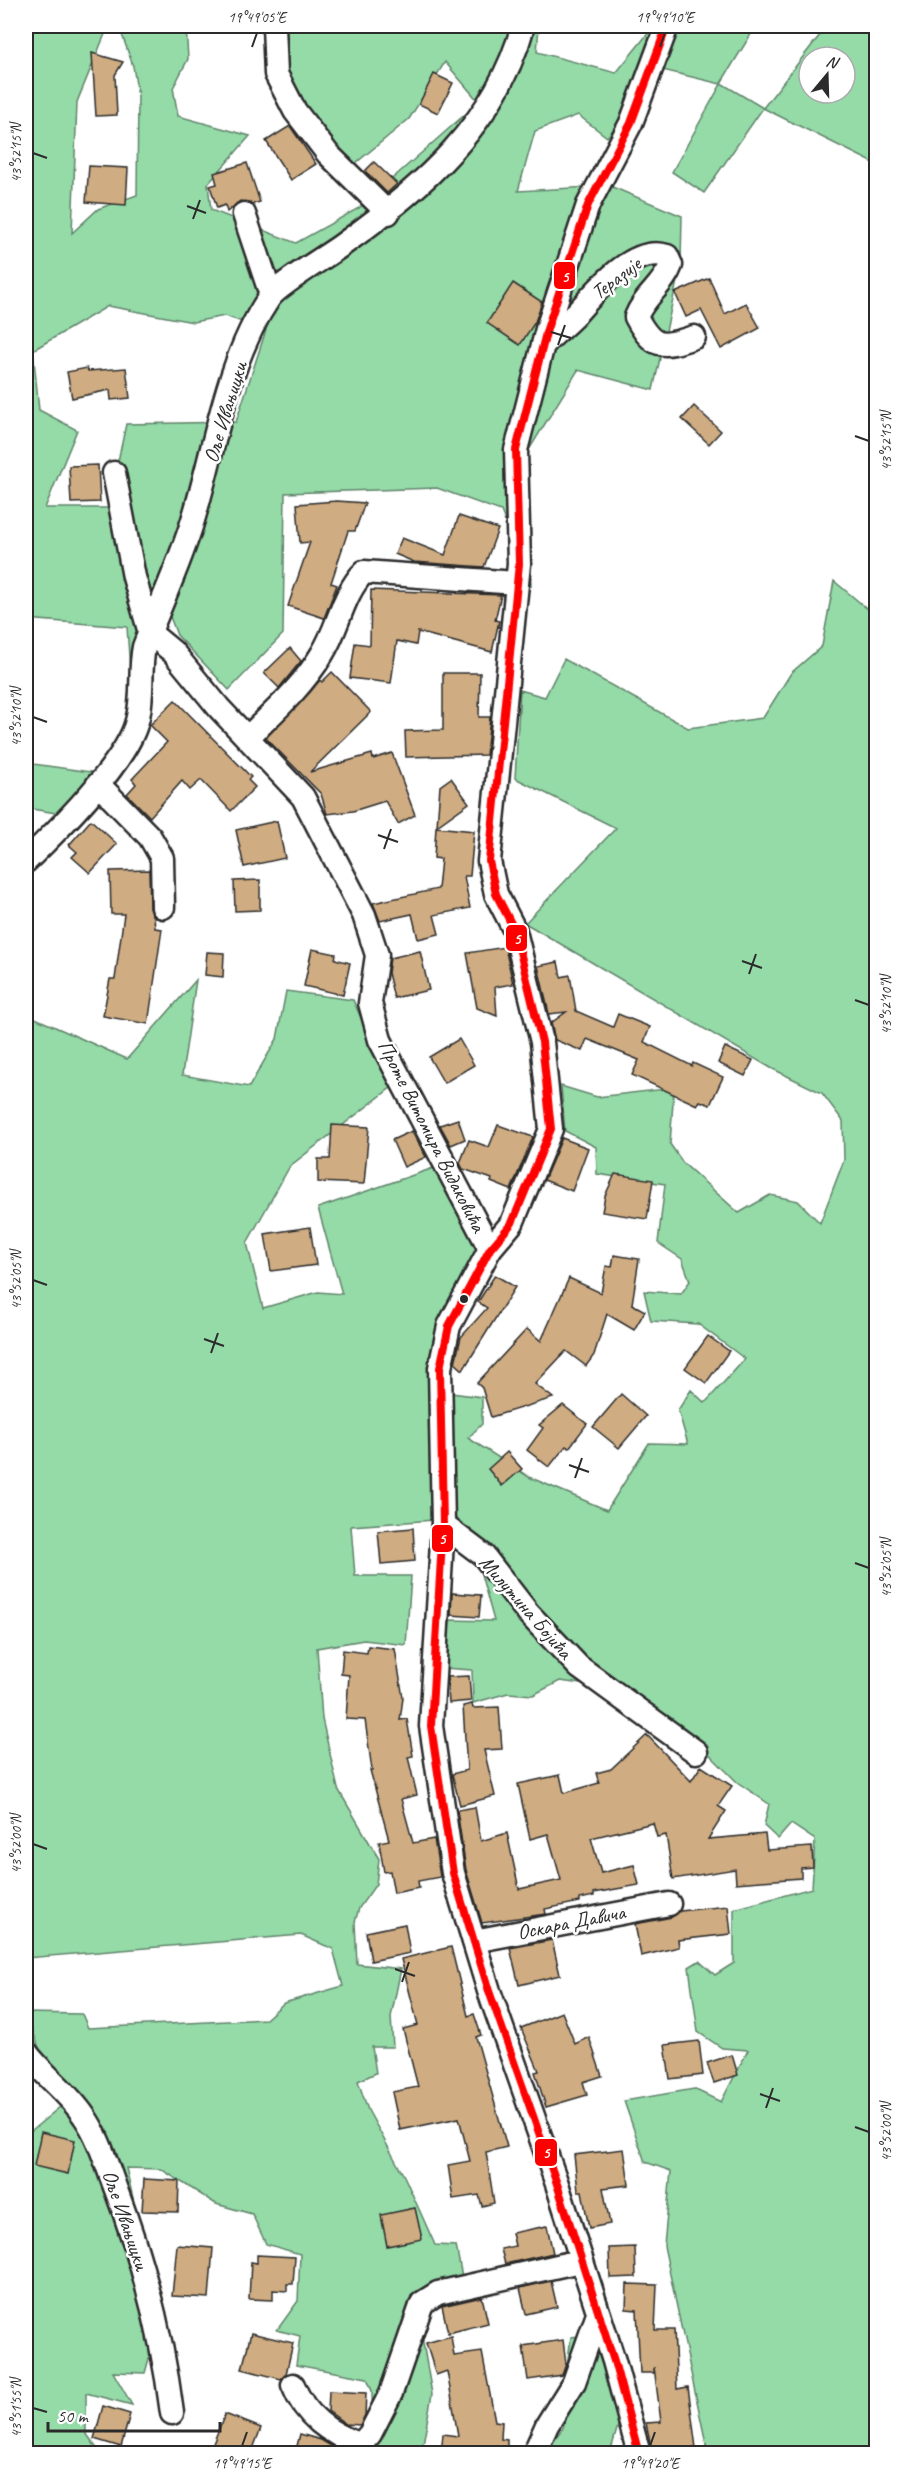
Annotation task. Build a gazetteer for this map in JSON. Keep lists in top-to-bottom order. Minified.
{"streets":{"street":["Теразије","Оље Ивањицки","Проте Витомира Видаковића","Милутина Бојића","Оскара Давича"]},"crossings":[["Теразије","Проте Витомира Видаковића"],["Теразије","Милутина Бојића"],["Теразије","Оскара Давича"],["Оље Ивањицки","Проте Витомира Видаковића"]],"lines":["transit line 5"],"scale_bar":"50 m","north":"top","coordinates":["19°49'05\"E","19°49'10\"E","43°52'15\"N","43°52'10\"N","43°52'05\"N","43°52'00\"N","43°51'55\"N","19°49'15\"E","19°49'20\"E"]}
